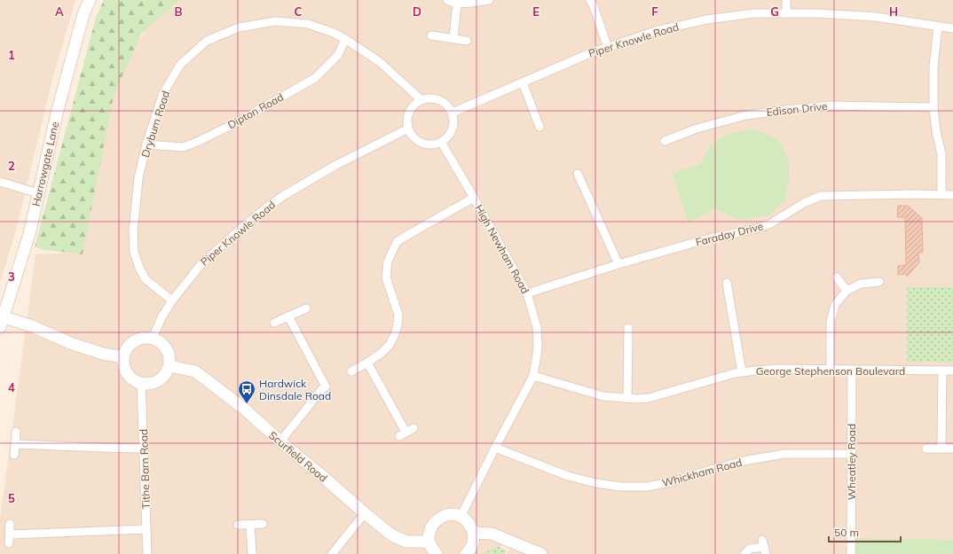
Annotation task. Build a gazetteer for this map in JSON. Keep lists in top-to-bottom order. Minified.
{"streets":{"street":["Piper Knowle Road","Edison Drive","Dipton Road","Dryburn Road","Harrowgate Lane","Faraday Drive","High Newham Road","George Stephenson Boulevard","Scurfield Road","Wheatley Road","Tithe Barn Road","Whickham Road"]},"crossings":[["Piper Knowle Road","Dryburn Road"],["Piper Knowle Road","High Newham Road"],["Piper Knowle Road","Scurfield Road"],["Piper Knowle Road","Tithe Barn Road"],["Dipton Road","Dryburn Road"],["Dryburn Road","High Newham Road"],["Faraday Drive","High Newham Road"],["High Newham Road","George Stephenson Boulevard"],["High Newham Road","Whickham Road"],["George Stephenson Boulevard","Wheatley Road"],["Scurfield Road","Tithe Barn Road"],["Wheatley Road","Whickham Road"]],"places":{"bus stop":["Hardwick Dinsdale Road"]},"scale_bar":"50 m","grid":{"columns":["A","B","C","D","E","F","G","H"],"rows":["1","2","3","4","5"]}}
